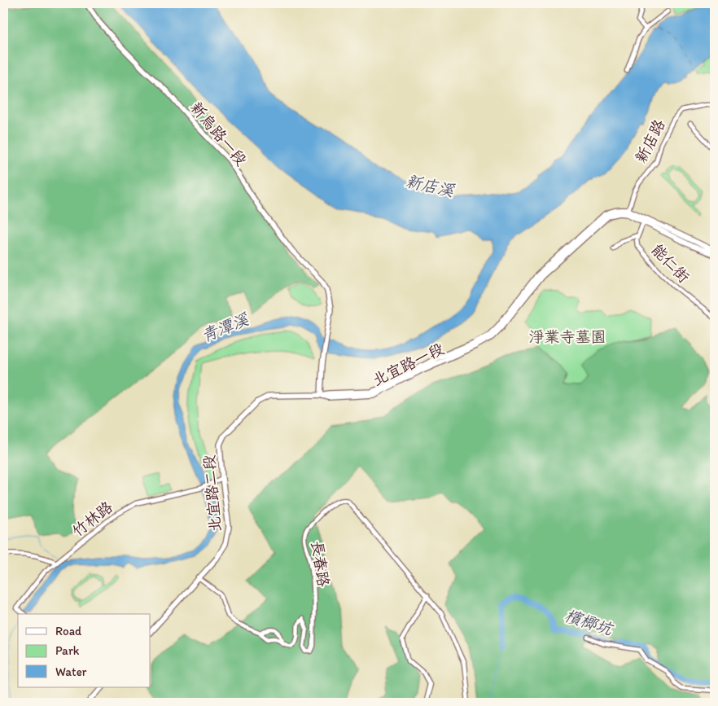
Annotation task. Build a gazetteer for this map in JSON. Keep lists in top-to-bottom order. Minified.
{"streets":{"main road":["新烏路一段","北宜路一段","北宜路二段"],"street":["新店路","能仁街","竹林路","長春路"]},"crossings":[["新烏路一段","北宜路一段"],["新烏路一段","北宜路二段"],["新店路","北宜路一段"],["北宜路一段","北宜路二段"],["北宜路二段","竹林路"]],"water":["新店溪","青潭溪","檳榔坑"],"parks":["淨業寺墓園"],"legend":["Road","Park","Water"]}
